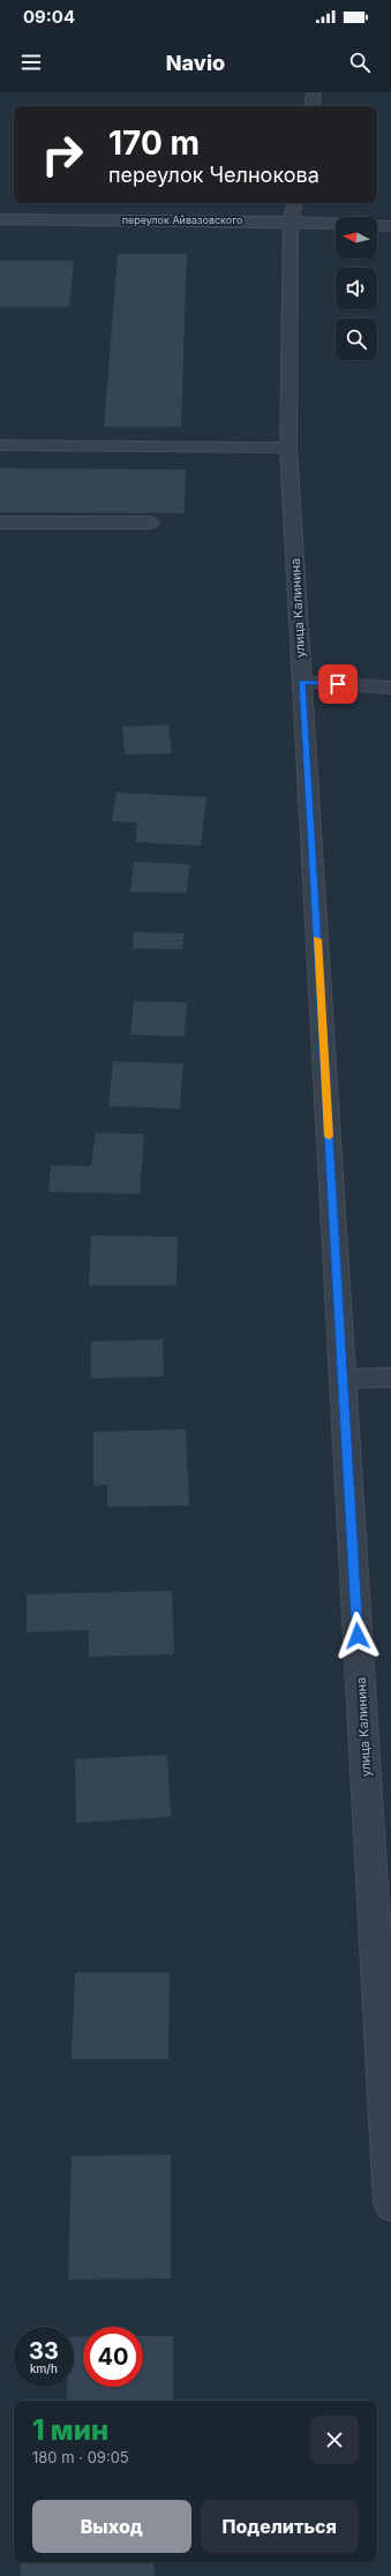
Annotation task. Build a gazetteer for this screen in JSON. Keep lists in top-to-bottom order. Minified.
{"streets":{"street":["переулок Айвазовского","улица Калинина"]},"crossings":[["переулок Айвазовского","улица Калинина"]],"north":"left","page":{"status":"09:04","header":"Navio","turn":["170 m","переулок Челнокова"],"speed":"33 km/h","limit":"40","heading":["1 мин","180 m · 09:05"],"buttons":["Выход","Поделиться"]}}
